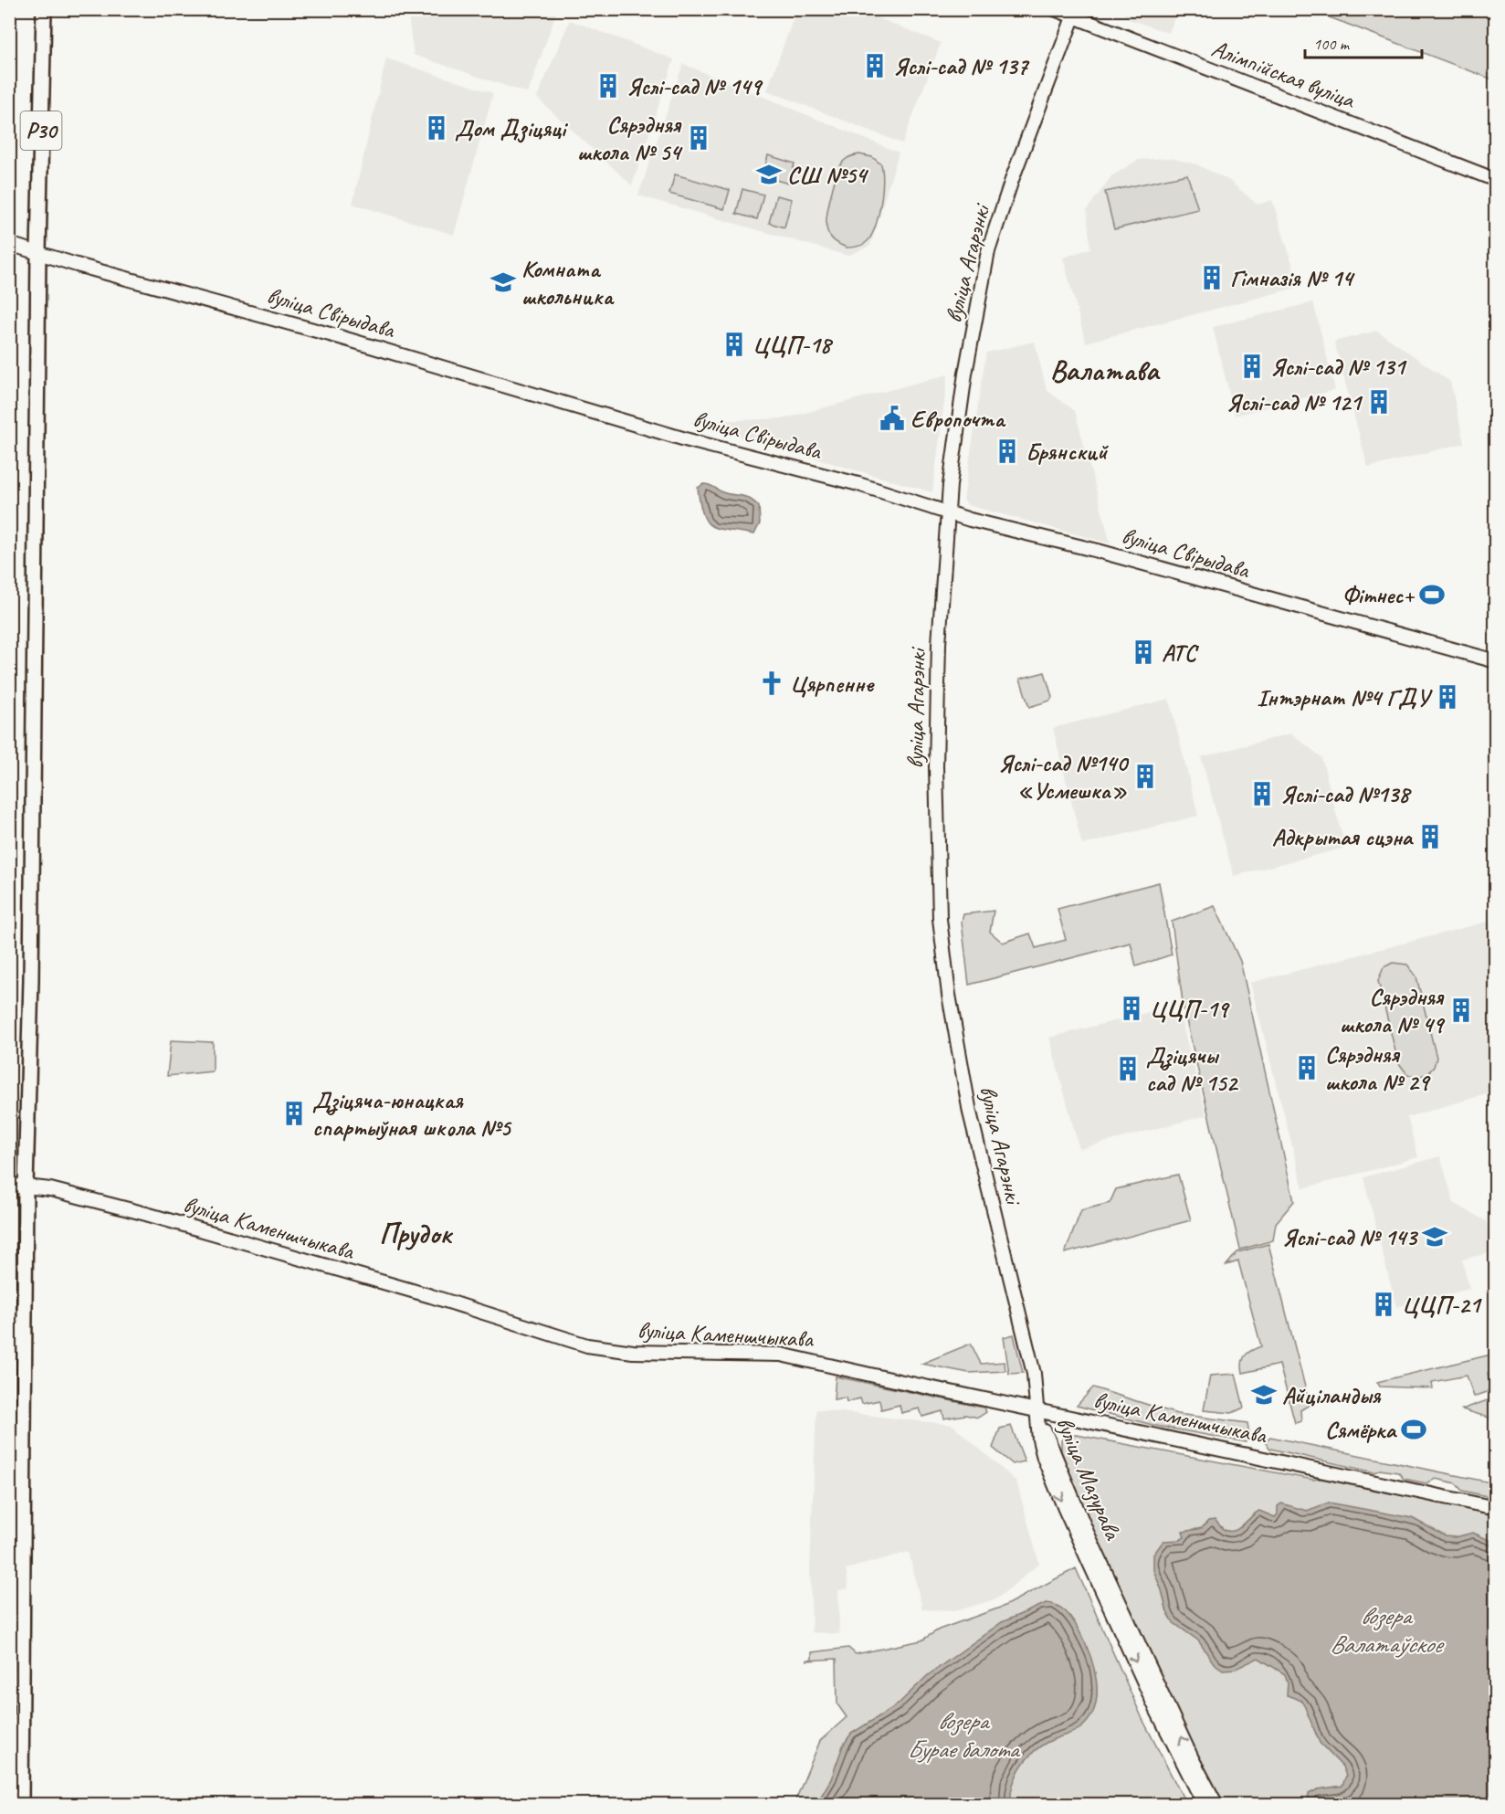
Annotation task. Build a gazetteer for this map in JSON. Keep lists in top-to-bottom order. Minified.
{"streets":{"main road":["Алімпійская вуліца","Р30","вуліца Агарэнкі","вуліца Свірыдава","вуліца Каменшчыкава","вуліца Мазурава"]},"crossings":[["Алімпійская вуліца","вуліца Агарэнкі"],["Р30","вуліца Свірыдава"],["Р30","вуліца Каменшчыкава"],["вуліца Агарэнкі","вуліца Свірыдава"],["вуліца Агарэнкі","вуліца Каменшчыкава"],["вуліца Агарэнкі","вуліца Мазурава"],["вуліца Каменшчыкава","вуліца Мазурава"]],"districts":["Валатава","Прудок"],"water":["возера Валатаўское","возера Бурае балота"],"places":{"building":["Яслі-сад № 137","Яслі-сад № 149","Дом Дзіцяці","Сярэдняя школа № 54","Гімназія № 14","ЦЦП-18","Яслі-сад № 131","Яслі-сад № 121","Брянский","АТС","Інтэрнат №4 ГДУ","Яслі-сад №140 «Усмешка»","Яслі-сад №138","Адкрытая сцэна","ЦЦП-19","Сярэдняя школа № 49","Сярэдняя школа № 29","Дзіцячы сад № 152","Дзіцяча-юнацкая спартыўная школа №5","ЦЦП-21"],"school or university":["СШ №54","Комната школьника","Яслі-сад № 143","Айціландыя"],"public building":["Европочта"],"sports":["Фітнес+","Сямёрка"],"church":["Цярпенне"]},"scale_bar":"100 m"}
